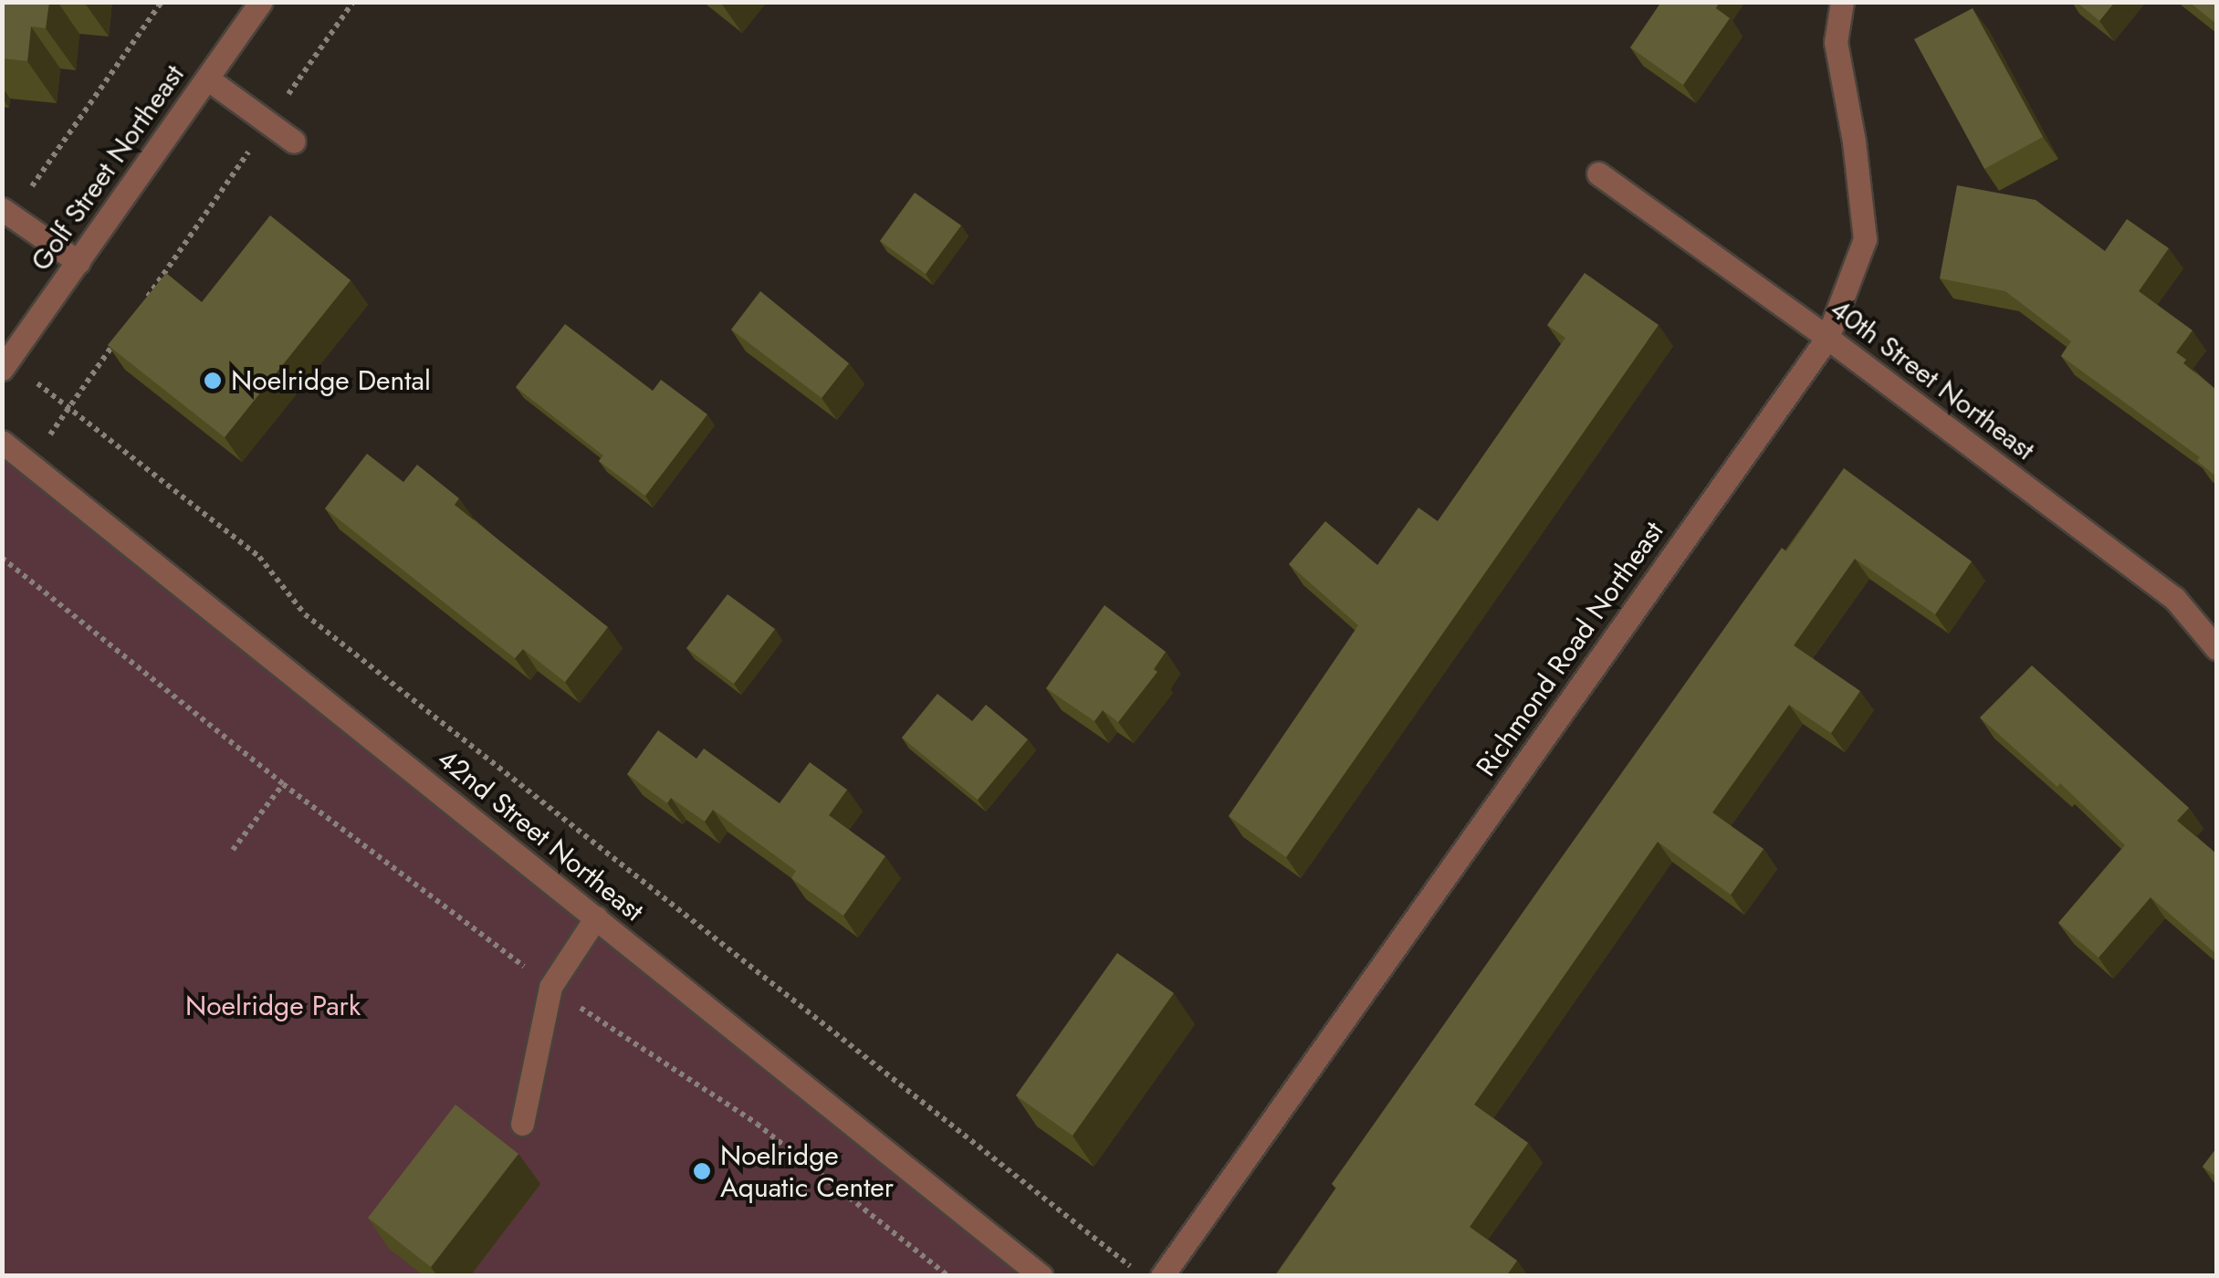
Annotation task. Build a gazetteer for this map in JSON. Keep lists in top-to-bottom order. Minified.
{"streets":{"street":["Golf Street Northeast","40th Street Northeast","Richmond Road Northeast","42nd Street Northeast"]},"crossings":[["40th Street Northeast","Richmond Road Northeast"]],"parks":["Noelridge Park"],"places":["Noelridge Dental","Noelridge Aquatic Center"]}
